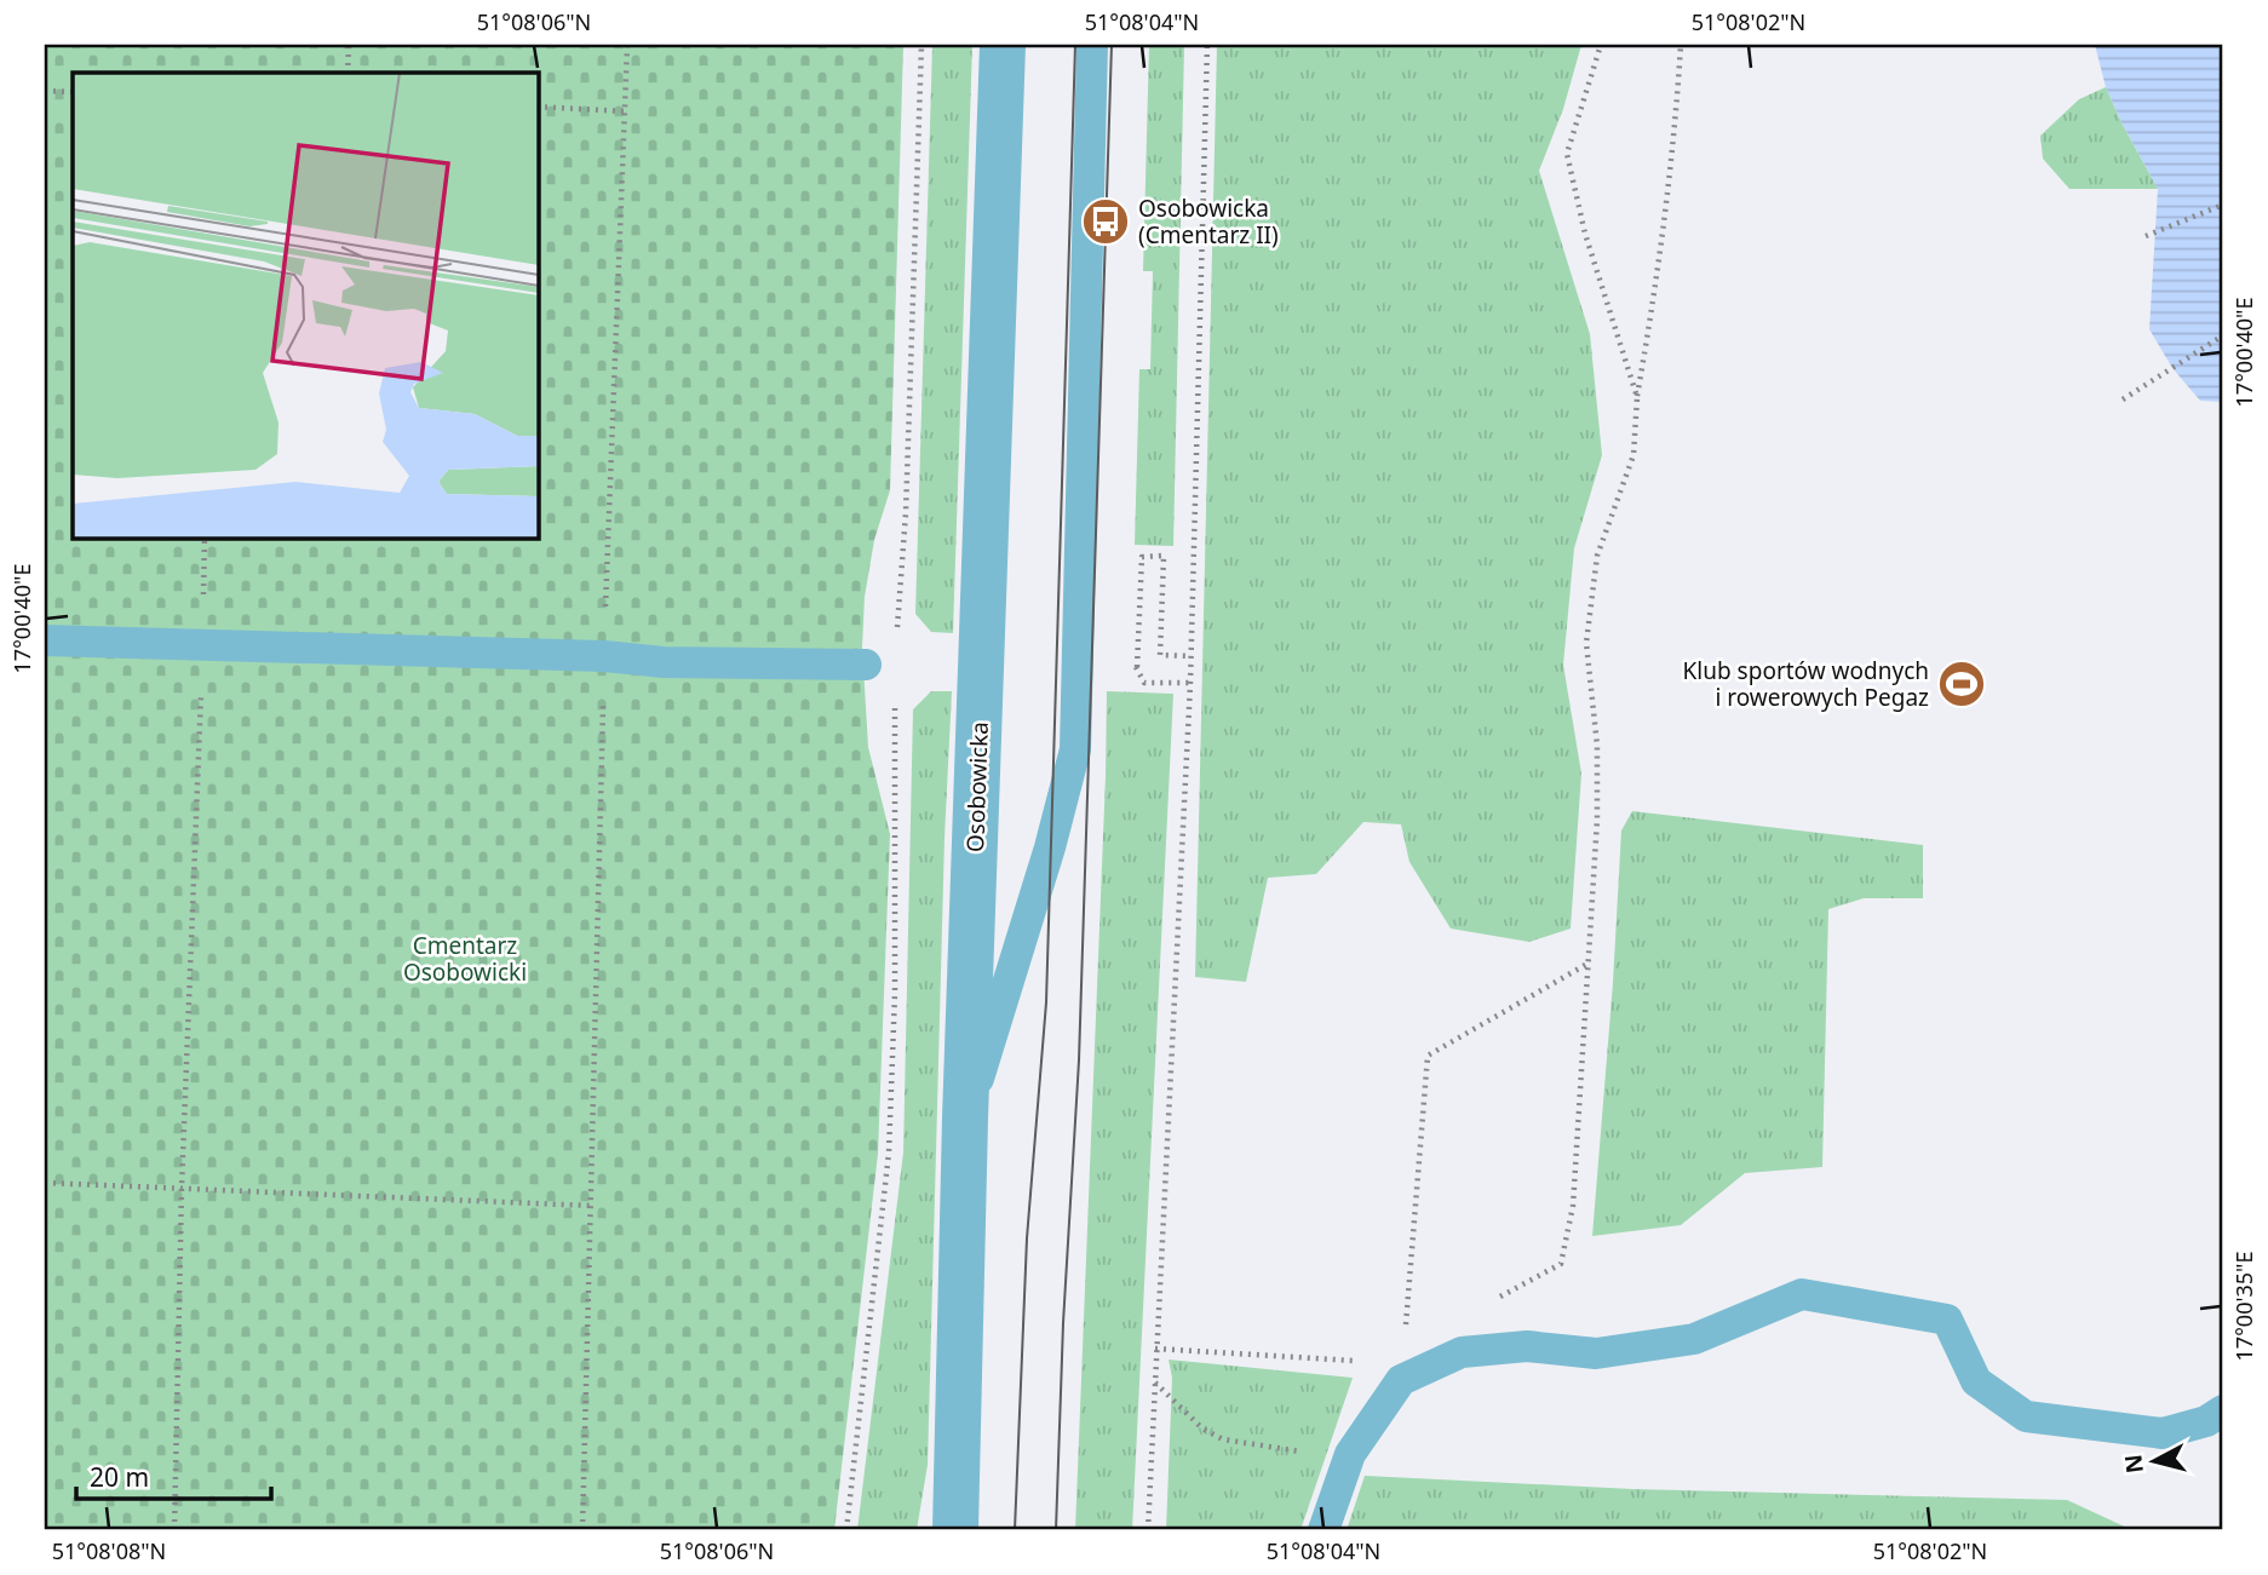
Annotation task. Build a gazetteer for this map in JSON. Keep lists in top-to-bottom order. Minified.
{"streets":{"street":["Osobowicka"]},"parks":["Cmentarz Osobowicki"],"places":{"bus stop":["Osobowicka (Cmentarz II)"],"sports":["Klub sportów wodnych i rowerowych Pegaz"]},"scale_bar":"20 m","north":"left","coordinates":["51°08'06\"N","51°08'04\"N","51°08'02\"N","17°00'40\"E","17°00'35\"E","51°08'08\"N"]}
